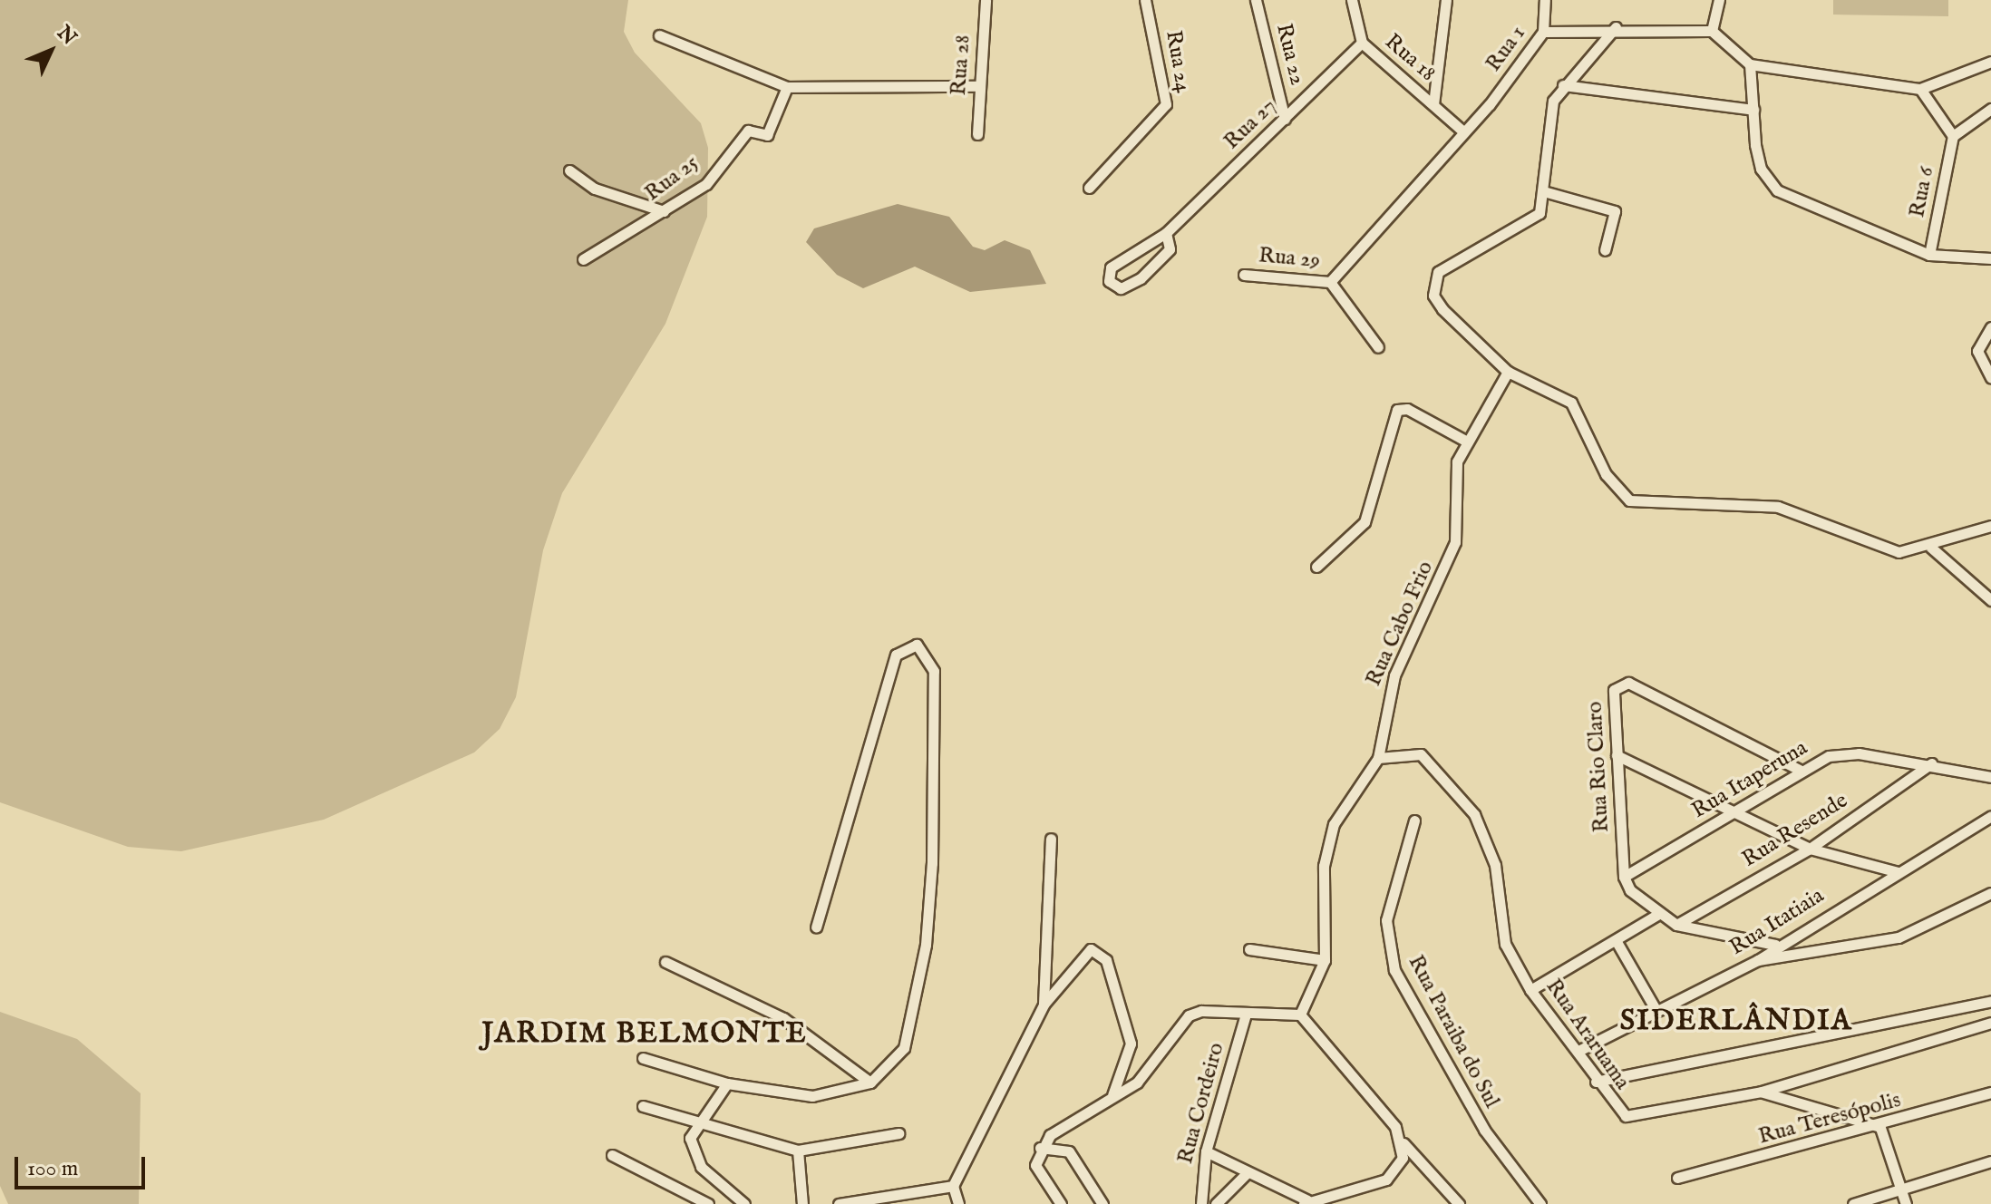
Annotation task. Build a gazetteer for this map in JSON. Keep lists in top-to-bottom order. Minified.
{"streets":{"street":["Rua 1","Rua 22","Rua 18","Rua 24","Rua 28","Rua 27","Rua 25","Rua 6","Rua 29","Rua Cabo Frio","Rua Rio Claro","Rua Itaperuna","Rua Resende","Rua Itatiaia","Rua Paraiba do Sul","Rua Araruama","Rua Cordeiro","Rua Teresópolis"]},"crossings":[["Rua 1","Rua 18"],["Rua 1","Rua 29"],["Rua 22","Rua 27"],["Rua 18","Rua 27"],["Rua Cabo Frio","Rua Araruama"],["Rua Rio Claro","Rua Itaperuna"],["Rua Itaperuna","Rua Resende"],["Rua Itatiaia","Rua Araruama"]],"districts":["SIDERLÂNDIA","JARDIM BELMONTE"],"scale_bar":"100 m","north":"top right"}
